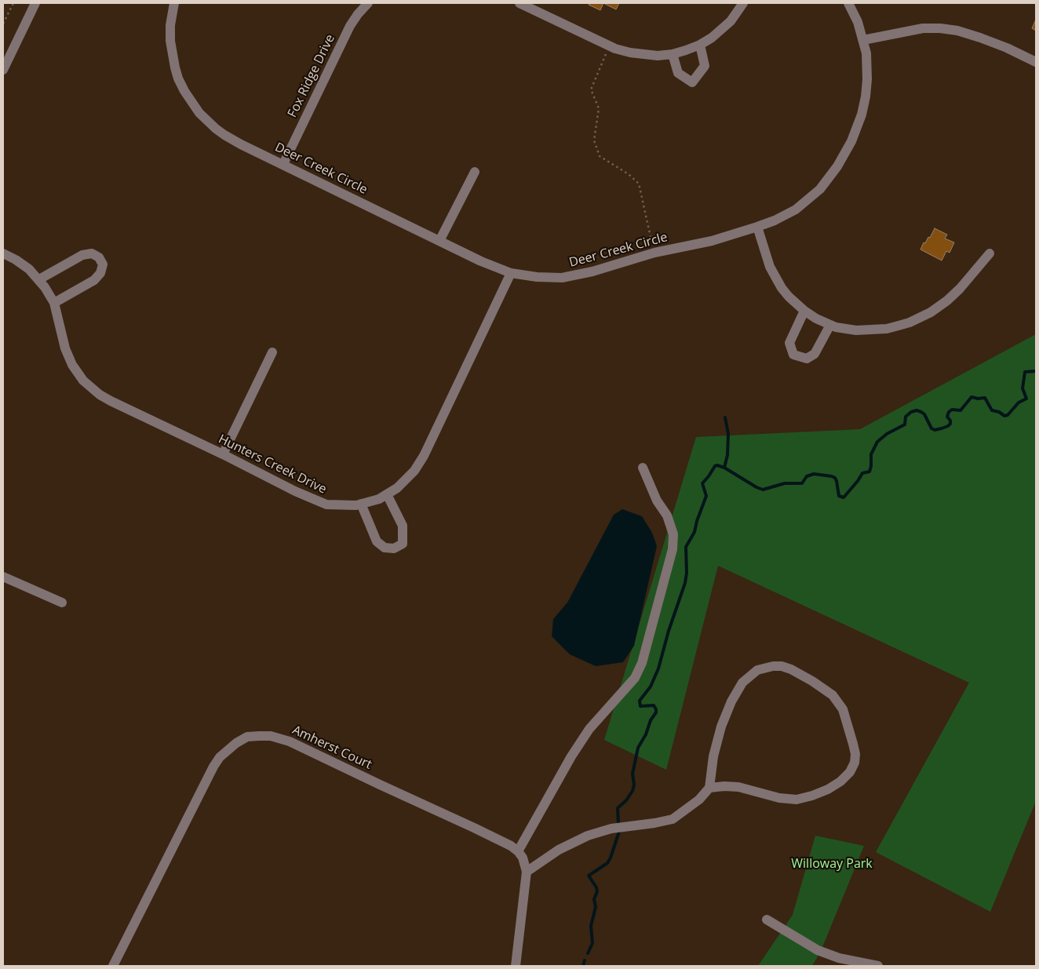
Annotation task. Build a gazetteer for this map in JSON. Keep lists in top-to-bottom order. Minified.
{"streets":{"street":["Fox Ridge Drive","Deer Creek Circle","Hunters Creek Drive","Amherst Court"]},"crossings":[["Fox Ridge Drive","Deer Creek Circle"],["Deer Creek Circle","Hunters Creek Drive"]],"parks":["Willoway Park"]}
